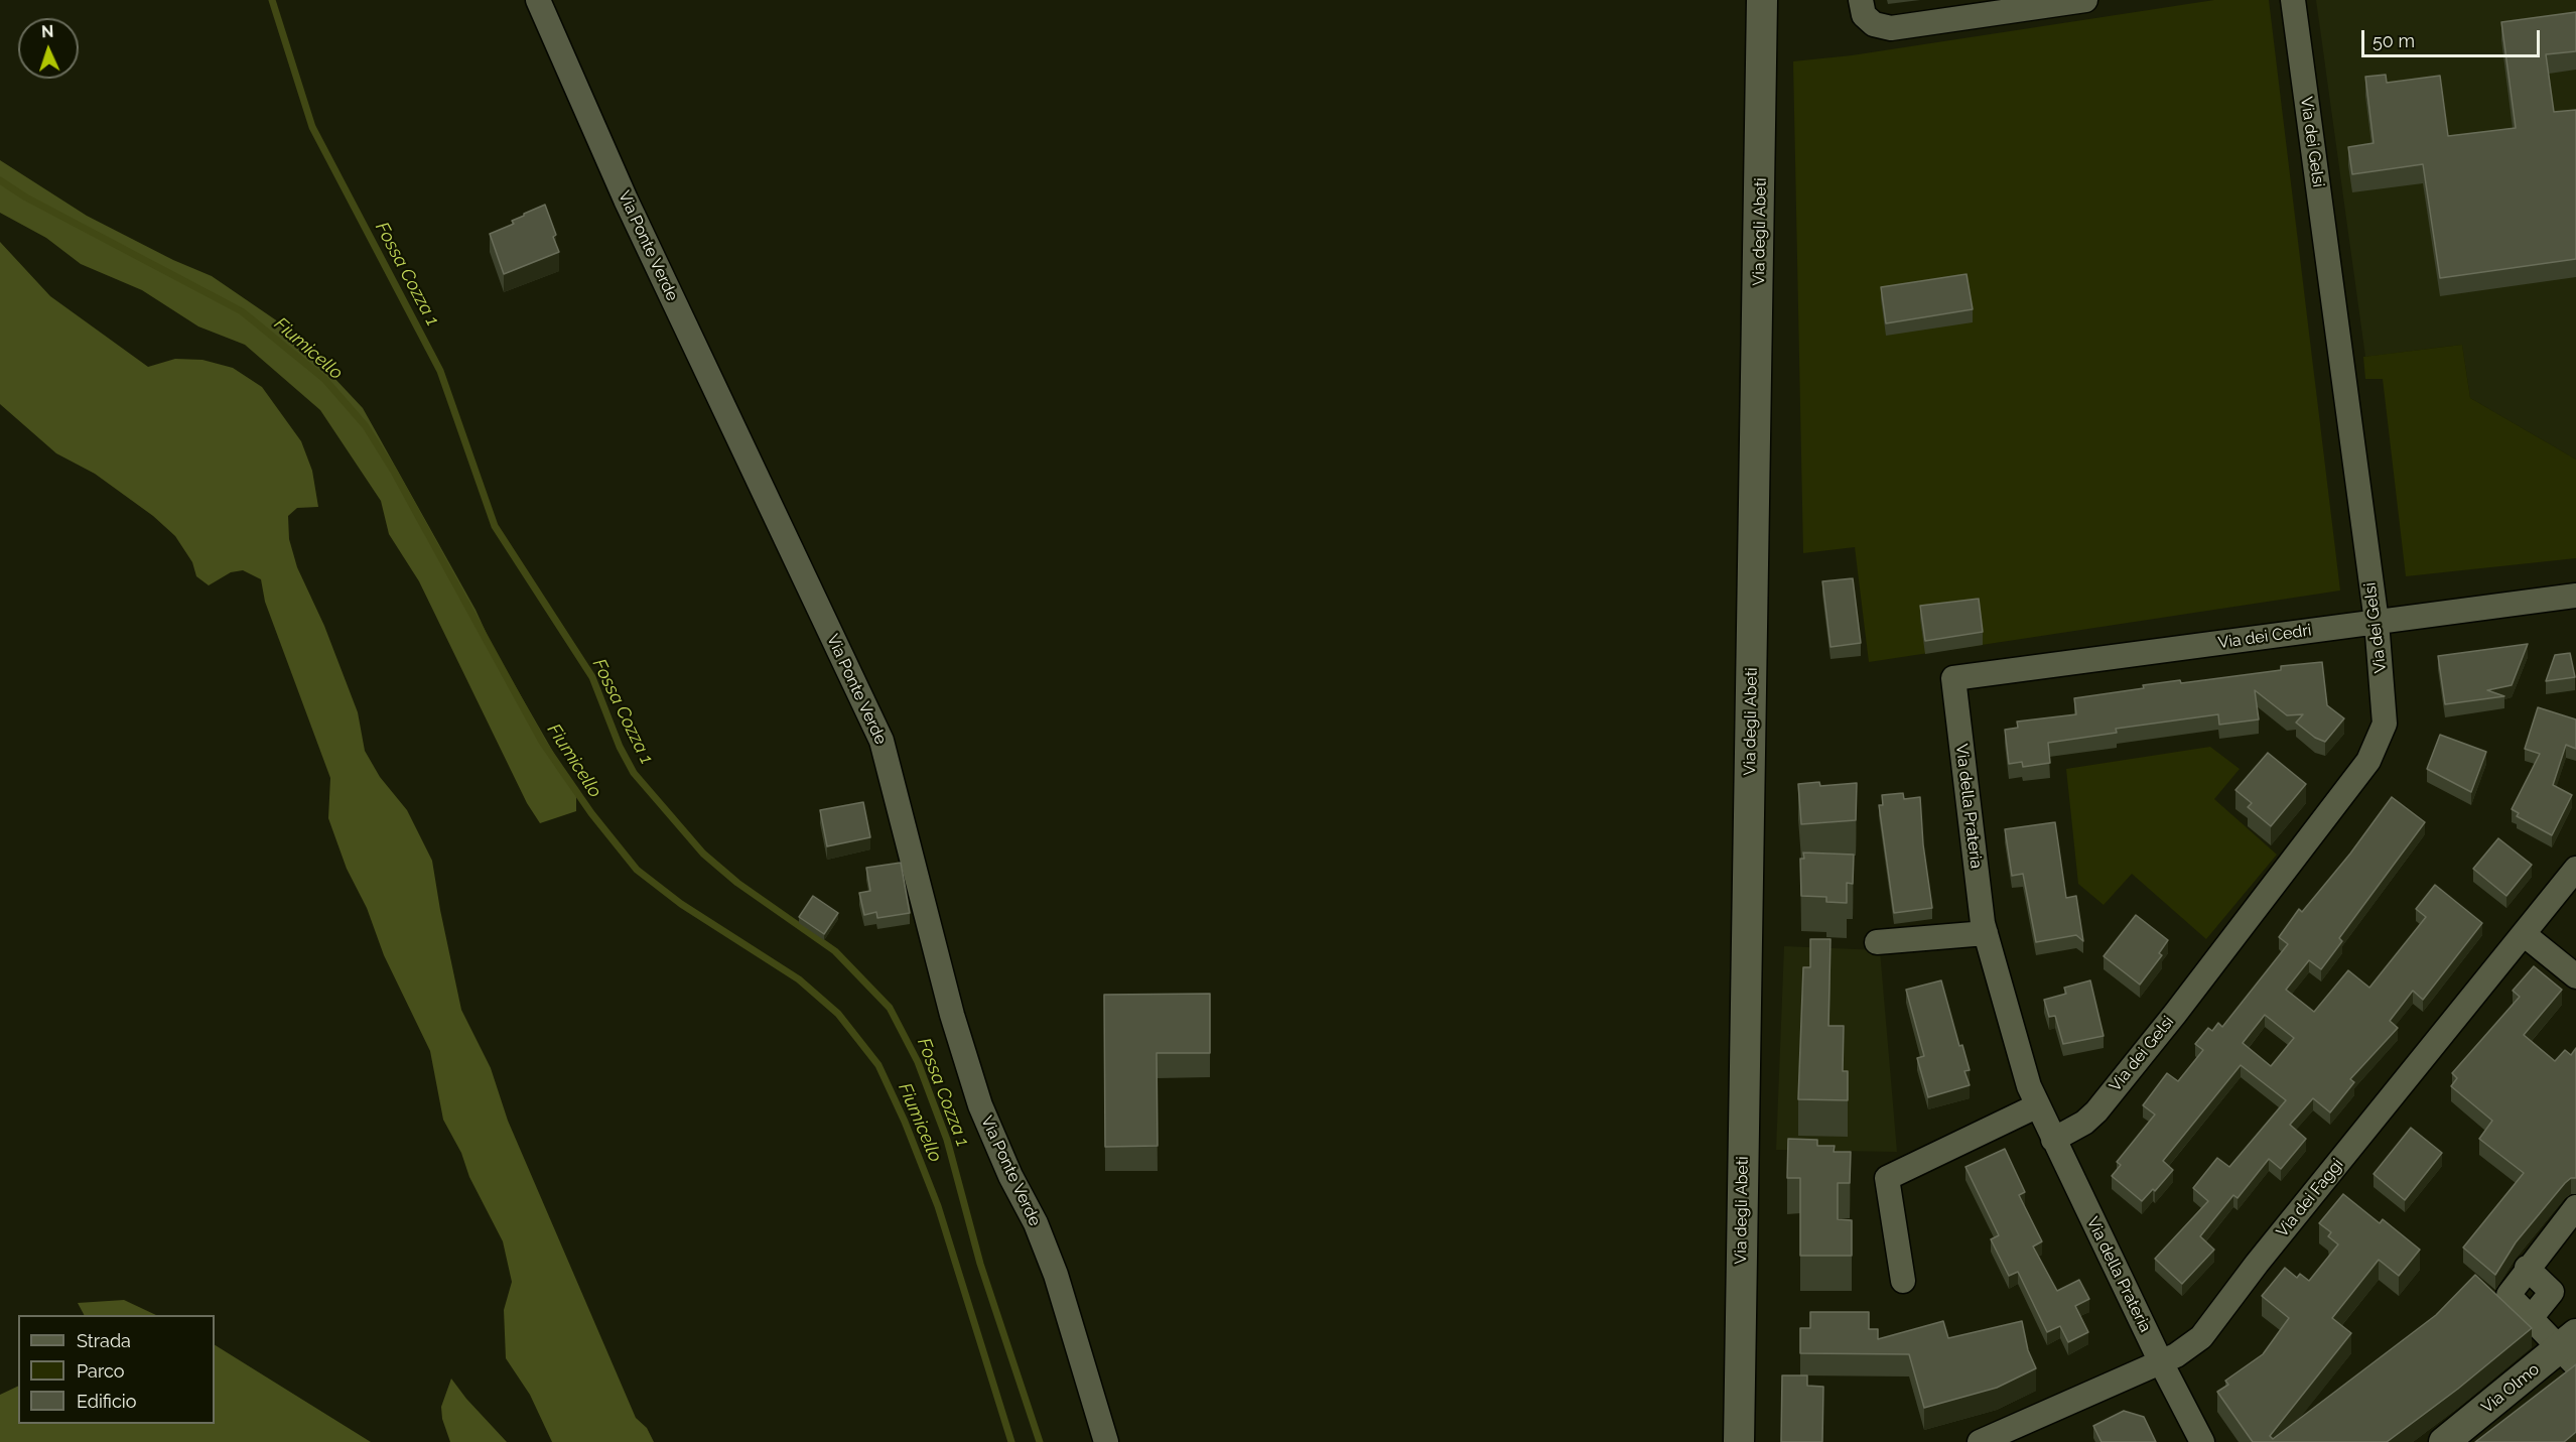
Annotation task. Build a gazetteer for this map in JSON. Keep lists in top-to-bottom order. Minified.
{"streets":{"street":["Via dei Gelsi","Via degli Abeti","Via Ponte Verde","Via dei Cedri","Via della Prateria","Via dei Faggi","Via Olmo"]},"crossings":[["Via dei Gelsi","Via dei Cedri"],["Via dei Gelsi","Via della Prateria"],["Via dei Cedri","Via della Prateria"],["Via della Prateria","Via dei Faggi"]],"water":["Fossa Cozza 1","Fiumicello"],"legend":["Strada","Parco","Edificio"],"scale_bar":"50 m","north":"top"}
